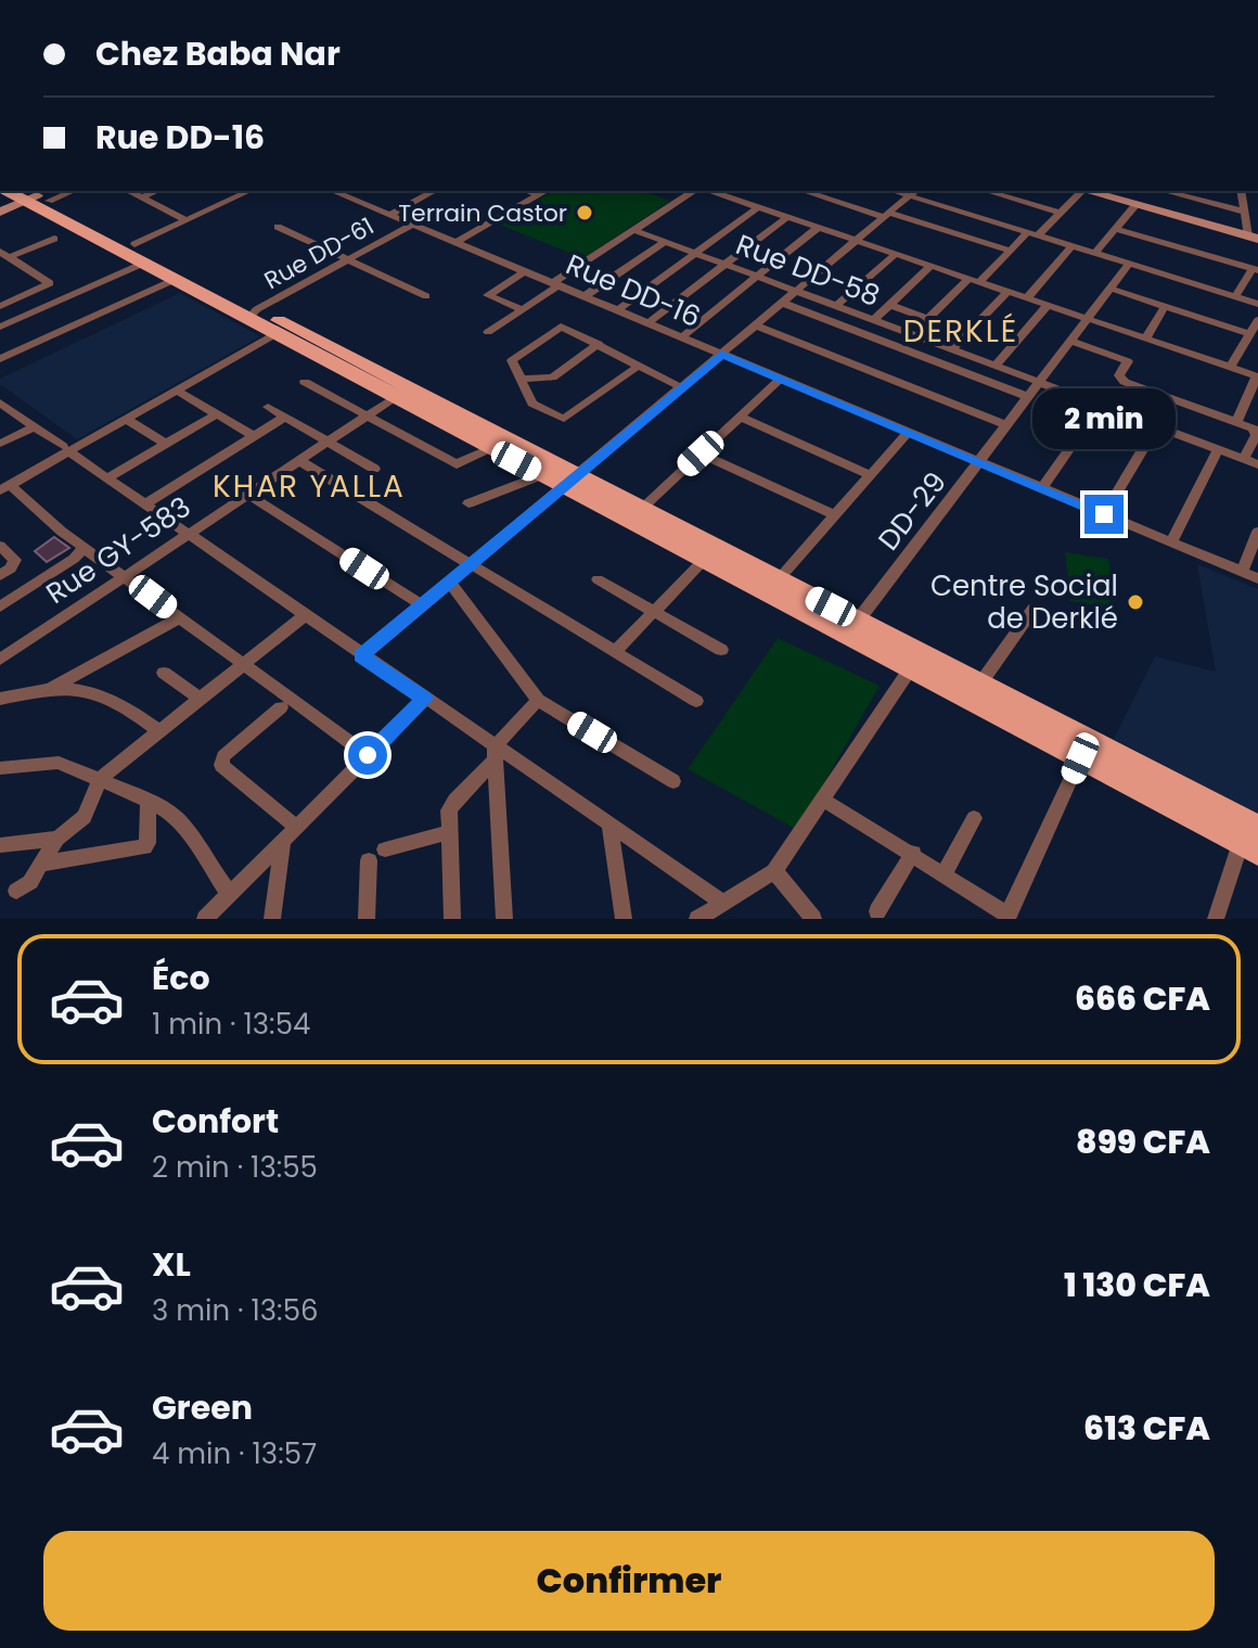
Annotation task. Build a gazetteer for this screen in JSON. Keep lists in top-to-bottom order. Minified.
{"streets":{"street":["Rue DD-61","Rue DD-58","Rue DD-16","DD-29","Rue GY-583"]},"crossings":[["Rue DD-61","Rue DD-16"],["Rue DD-58","DD-29"],["Rue DD-16","DD-29"]],"districts":["DERKLÉ","KHAR YALLA"],"places":["Terrain Castor","Centre Social de Derklé"],"page":{"banner":["Chez Baba Nar","Rue DD-16"],"bubble":"2 min","list":[{"name":"Éco","note":"1 min · 13:54","value":"666 CFA"},{"name":"Confort","note":"2 min · 13:55","value":"899 CFA"},{"name":"XL","note":"3 min · 13:56","value":"1 130 CFA"},{"name":"Green","note":"4 min · 13:57","value":"613 CFA"}],"buttons":"Confirmer"}}
